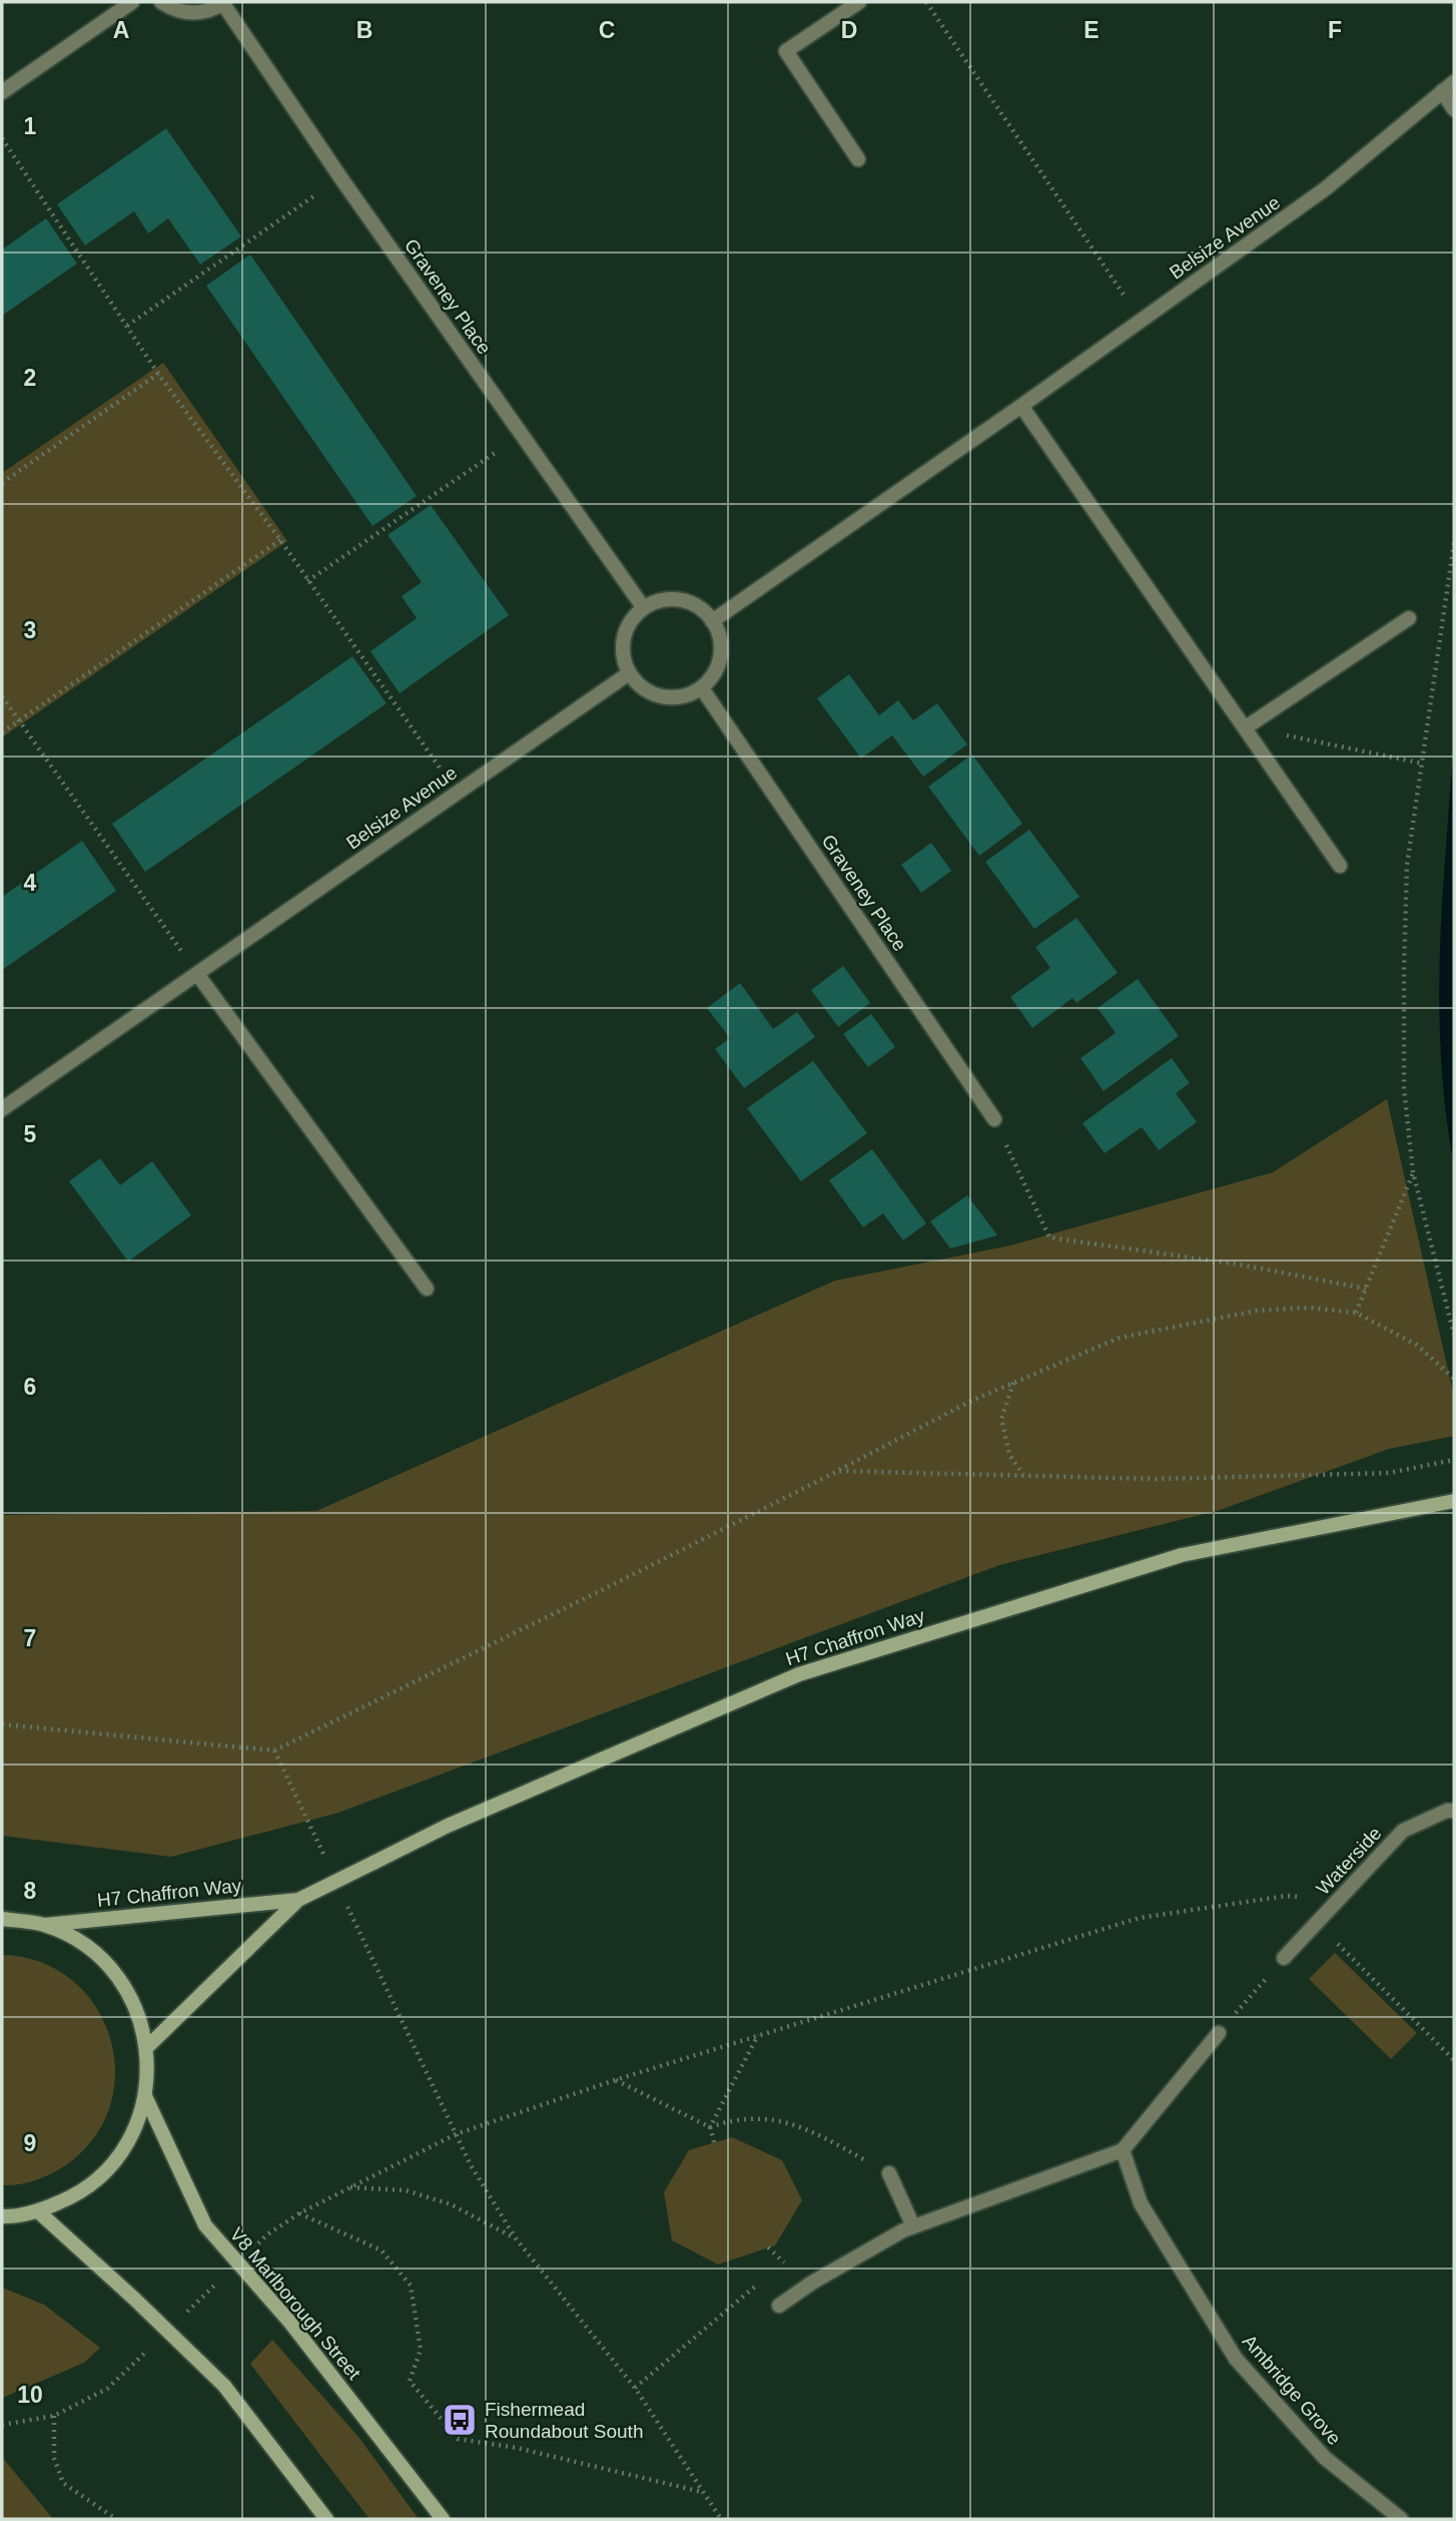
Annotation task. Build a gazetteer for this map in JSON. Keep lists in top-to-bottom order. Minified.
{"streets":{"street":["Belsize Avenue","Graveney Place","H7 Chaffron Way","Waterside","V8 Marlborough Street","Ambridge Grove"]},"crossings":[["Belsize Avenue","Graveney Place"]],"places":{"bus stop":["Fishermead Roundabout South"]},"grid":{"columns":["A","B","C","D","E","F"],"rows":["1","2","3","4","5","6","7","8","9","10"]}}
